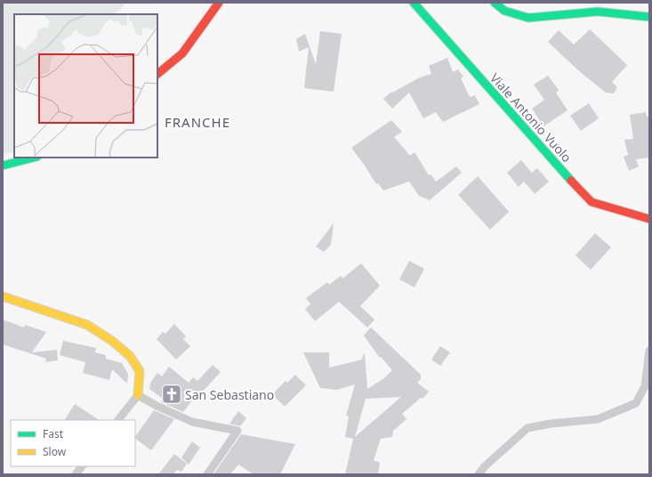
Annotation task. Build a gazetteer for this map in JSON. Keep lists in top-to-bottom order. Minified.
{"streets":{"street":["Viale Antonio Vuolo"]},"districts":["FRANCHE"],"places":{"church":["San Sebastiano"]},"legend":["Fast","Slow"]}
